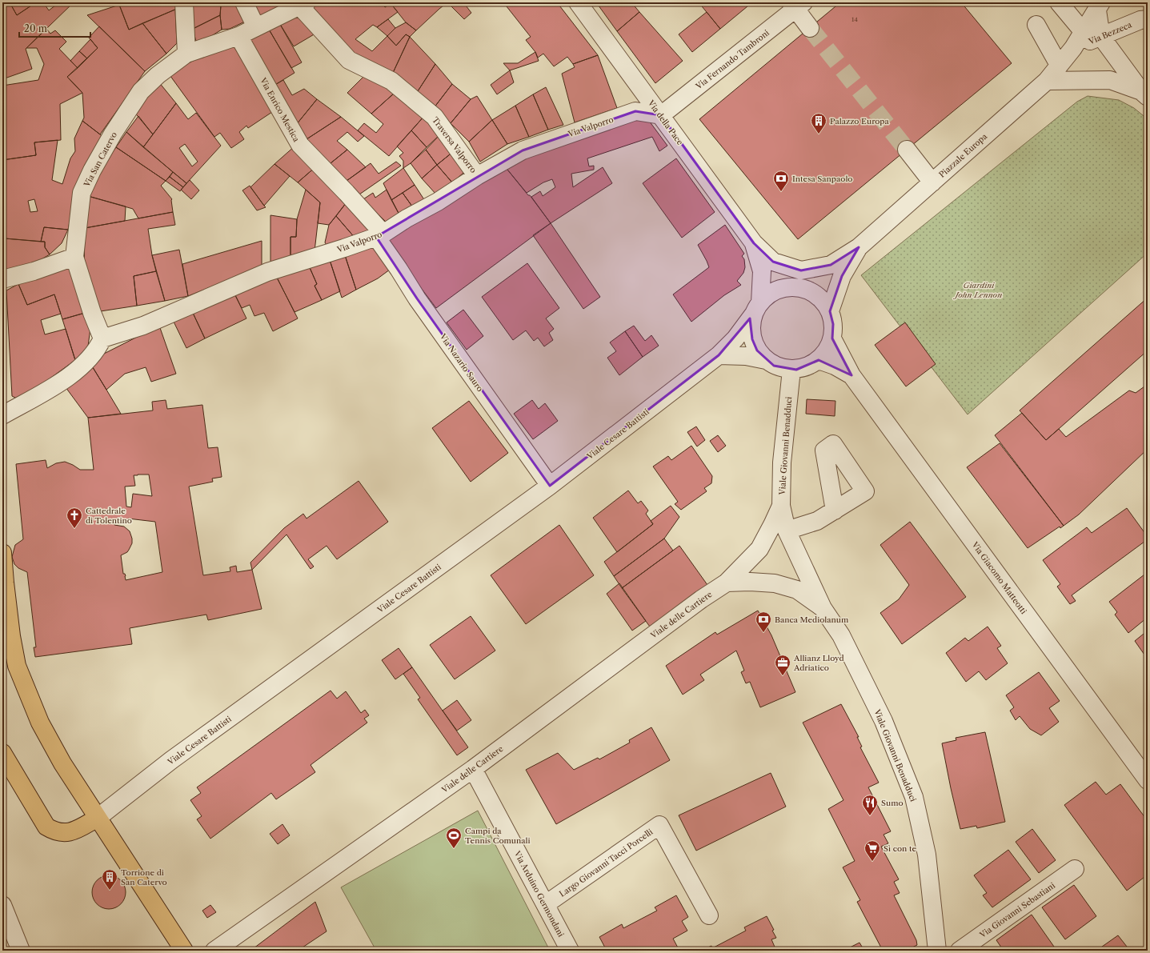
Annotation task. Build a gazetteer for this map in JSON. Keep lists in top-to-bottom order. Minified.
{"streets":{"street":["Via Bezzeca","Via Fernando Tambroni","Via Enrico Mestica","Via della Pace","Via Valporro","Traversa Valporro","Piazzale Europa","Via San Catervo","Via Nazario Sauro","Viale Cesare Battisti","Viale Giovanni Benadduci","Via Giacomo Matteotti","Viale delle Cartiere","Largo Giovanni Tacci Porcelli","Via Arduino Germondani","Via Giovanni Sebastiani"]},"crossings":[["Via Bezzeca","Piazzale Europa"],["Via Fernando Tambroni","Via della Pace"],["Via Fernando Tambroni","Via Valporro"],["Via Enrico Mestica","Via Valporro"],["Via Enrico Mestica","Via San Catervo"],["Via Enrico Mestica","Via Nazario Sauro"],["Via della Pace","Via Valporro"],["Via della Pace","Piazzale Europa"],["Via della Pace","Viale Cesare Battisti"],["Via della Pace","Viale Giovanni Benadduci"],["Via della Pace","Via Giacomo Matteotti"],["Via Valporro","Traversa Valporro"],["Via Valporro","Via San Catervo"],["Via Valporro","Via Nazario Sauro"],["Traversa Valporro","Via San Catervo"],["Piazzale Europa","Viale Cesare Battisti"],["Piazzale Europa","Viale Giovanni Benadduci"],["Piazzale Europa","Via Giacomo Matteotti"],["Via Nazario Sauro","Viale Cesare Battisti"],["Viale Cesare Battisti","Viale Giovanni Benadduci"],["Viale Cesare Battisti","Via Giacomo Matteotti"],["Viale Giovanni Benadduci","Via Giacomo Matteotti"],["Viale Giovanni Benadduci","Viale delle Cartiere"],["Viale delle Cartiere","Via Arduino Germondani"],["Largo Giovanni Tacci Porcelli","Via Arduino Germondani"]],"parks":["Giardini John Lennon"],"places":{"building":["Palazzo Europa","Torrione di San Catervo"],"bank":["Intesa Sanpaolo","Banca Mediolanum"],"church":["Cattedrale di Tolentino"],"office":["Allianz Lloyd Adriatico"],"restaurant":["Sumo"],"sports":["Campi da Tennis Comunali"],"supermarket":["Sì con te"]},"house_numbers":["14"],"scale_bar":"20 m"}
